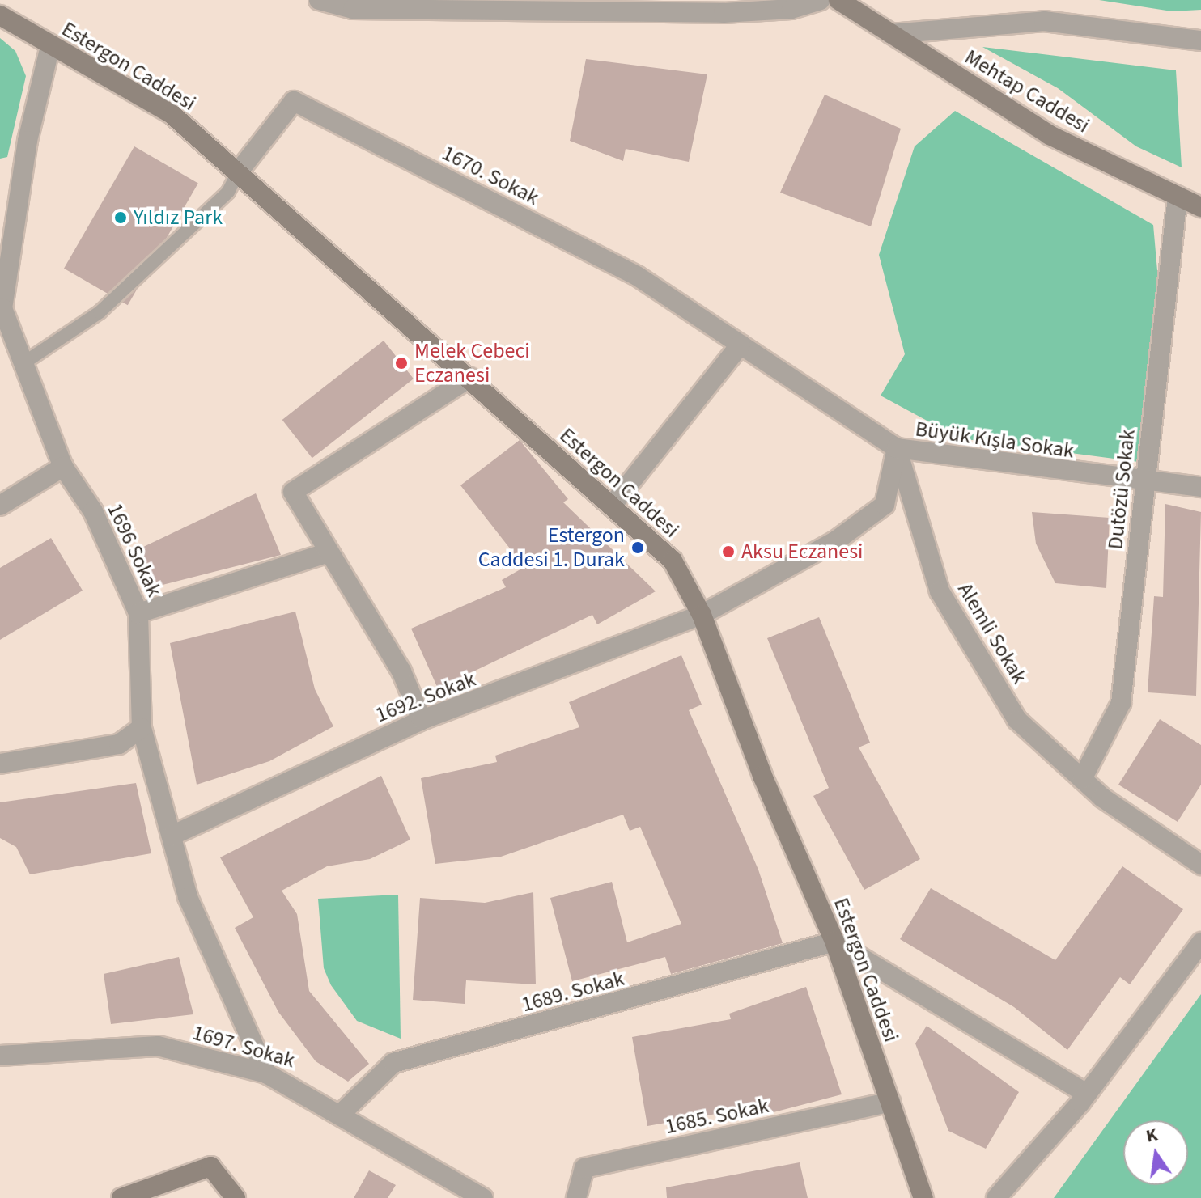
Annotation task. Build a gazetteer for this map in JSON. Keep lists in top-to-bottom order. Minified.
{"streets":{"street":["Estergon Caddesi","Mehtap Caddesi","1670. Sokak","Büyük Kışla Sokak","Dutözü Sokak","1696 Sokak","Alemli Sokak","1692. Sokak","1689. Sokak","1697. Sokak","1685. Sokak"]},"crossings":[["Estergon Caddesi","1670. Sokak"],["Estergon Caddesi","Büyük Kışla Sokak"],["Estergon Caddesi","1696 Sokak"],["Estergon Caddesi","1692. Sokak"],["Estergon Caddesi","1689. Sokak"],["Estergon Caddesi","1685. Sokak"],["Mehtap Caddesi","Dutözü Sokak"],["Büyük Kışla Sokak","Dutözü Sokak"],["Büyük Kışla Sokak","Alemli Sokak"],["Büyük Kışla Sokak","1692. Sokak"],["Dutözü Sokak","Alemli Sokak"],["1696 Sokak","1692. Sokak"],["1696 Sokak","1697. Sokak"],["1689. Sokak","1697. Sokak"]],"places":["Yıldız Park","Melek Cebeci Eczanesi","Estergon Caddesi 1. Durak","Aksu Eczanesi"],"north":"top"}
